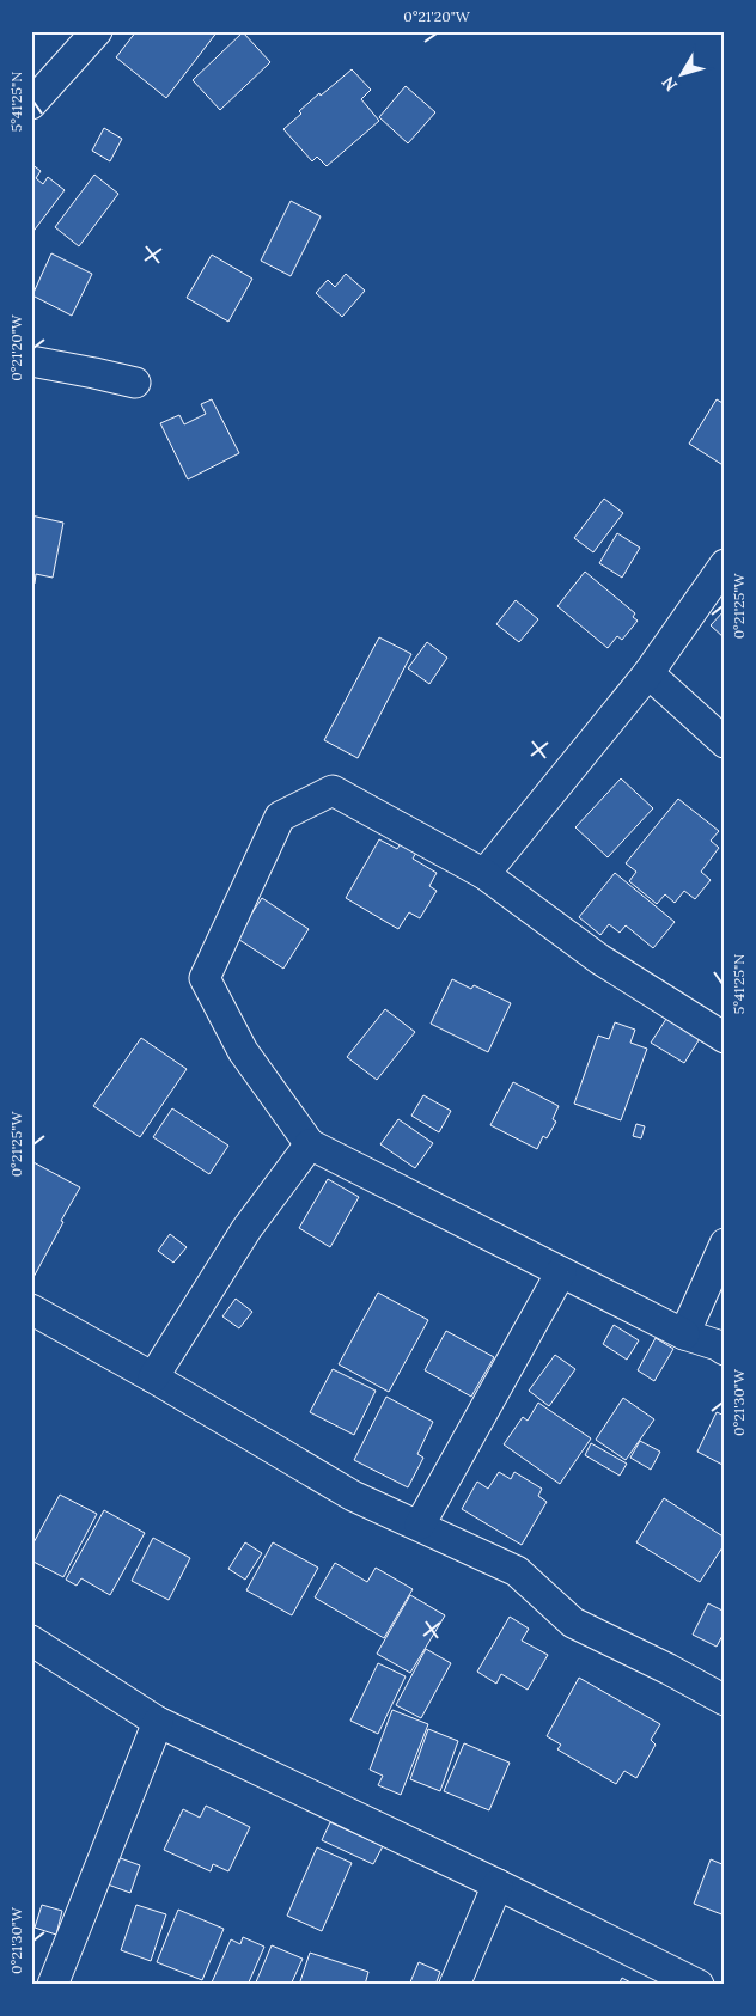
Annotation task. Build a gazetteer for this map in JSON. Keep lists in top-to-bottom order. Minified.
{"north":"bottom left","coordinates":["0°21'20\"W","5°41'25\"N","0°21'25\"W","0°21'30\"W"]}
